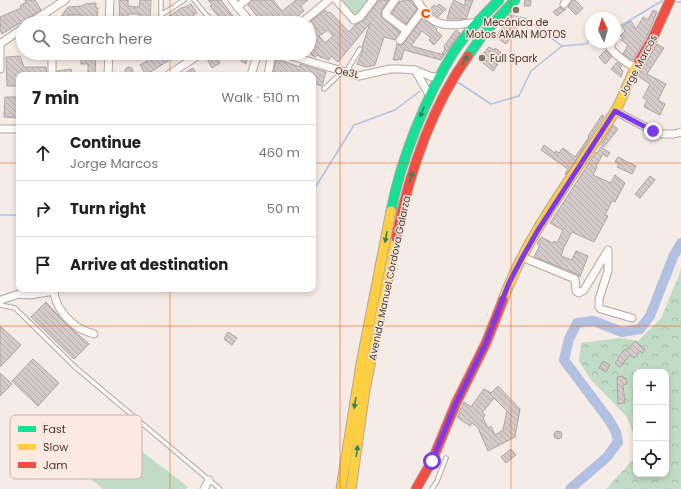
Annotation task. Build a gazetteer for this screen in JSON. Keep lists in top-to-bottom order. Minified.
{"streets":{"main road":["Jorge Marcos","Avenida Manuel Córdova Galarza"],"street":["Oe3L"]},"crossings":[["Oe3L","Avenida Manuel Córdova Galarza"]],"places":["Mecánica de Motos AMAN MOTOS","Full Spark"],"legend":["Fast","Slow","Jam"],"north":"top","page":{"search":"Search here","heading":["7 min","Walk · 510 m"],"list":[["Continue","Jorge Marcos","460 m"],["Turn right","50 m"],"Arrive at destination"],"map_buttons":["+","−"]},"grid":{"columns":["C"]}}
